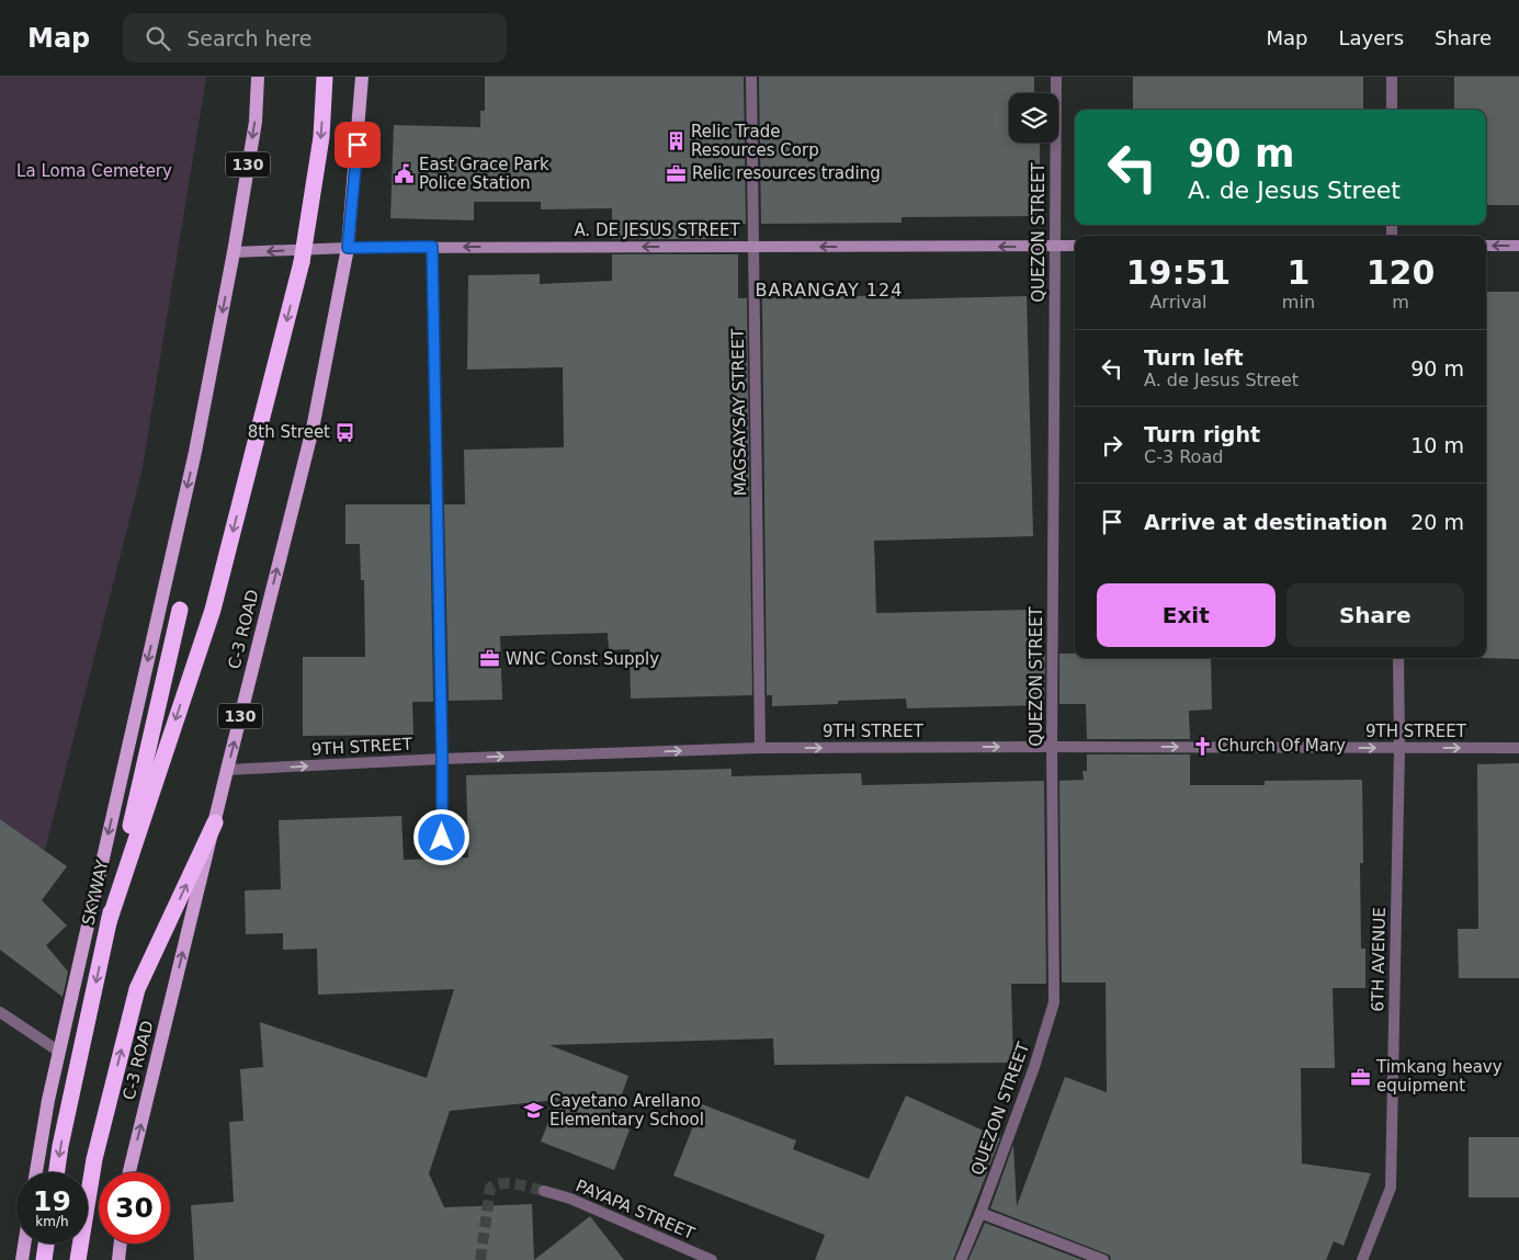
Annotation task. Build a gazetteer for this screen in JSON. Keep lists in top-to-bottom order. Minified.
{"streets":{"highway":["SKYWAY"],"main road":["130","A. DE JESUS STREET","C-3 ROAD"],"street":["QUEZON STREET","MAGSAYSAY STREET","9TH STREET","6TH AVENUE","PAYAPA STREET"]},"crossings":[["130","A. DE JESUS STREET"],["A. DE JESUS STREET","QUEZON STREET"],["A. DE JESUS STREET","MAGSAYSAY STREET"],["A. DE JESUS STREET","C-3 ROAD"],["QUEZON STREET","9TH STREET"],["MAGSAYSAY STREET","9TH STREET"],["C-3 ROAD","9TH STREET"],["9TH STREET","6TH AVENUE"]],"one_way":["A. DE JESUS STREET","9TH STREET"],"districts":["BARANGAY 124"],"parks":["La Loma Cemetery"],"places":{"building":["Relic Trade Resources Corp"],"office":["Relic resources trading","WNC Const Supply","Timkang heavy equipment"],"public building":["East Grace Park Police Station"],"bus stop":["8th Street"],"church":["Church Of Mary"],"school or university":["Cayetano Arellano Elementary School"]},"page":{"header":"Map","search":"Search here","nav":["Map","Layers","Share"],"turn":["90 m","A. de Jesus Street"],"eta":["19:51","Arrival","1","min","120","m"],"list":[{"name":"Turn left","note":"A. de Jesus Street","value":"90 m"},{"name":"Turn right","note":"C-3 Road","value":"10 m"},{"name":"Arrive at destination","value":"20 m"}],"buttons":["Exit","Share"],"speed":"19 km/h","limit":"30"}}
